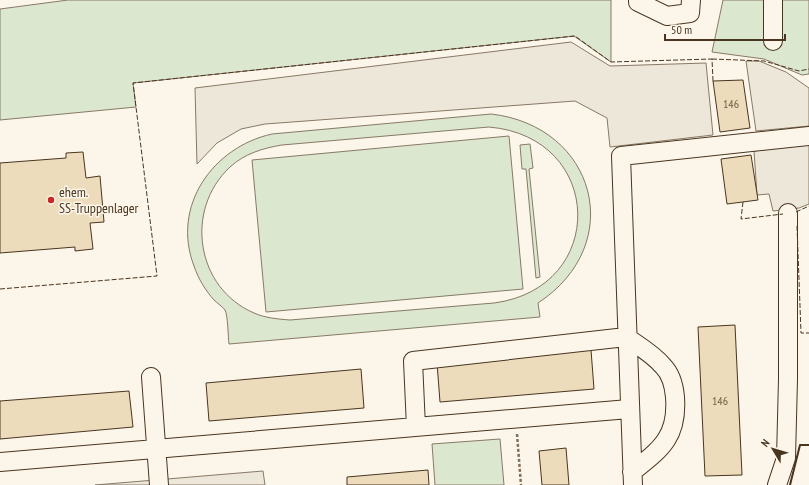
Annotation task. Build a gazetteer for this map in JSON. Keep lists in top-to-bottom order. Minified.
{"places":["ehem. SS-Truppenlager"],"house_numbers":["146","146"],"scale_bar":"50 m","north":"top left"}
